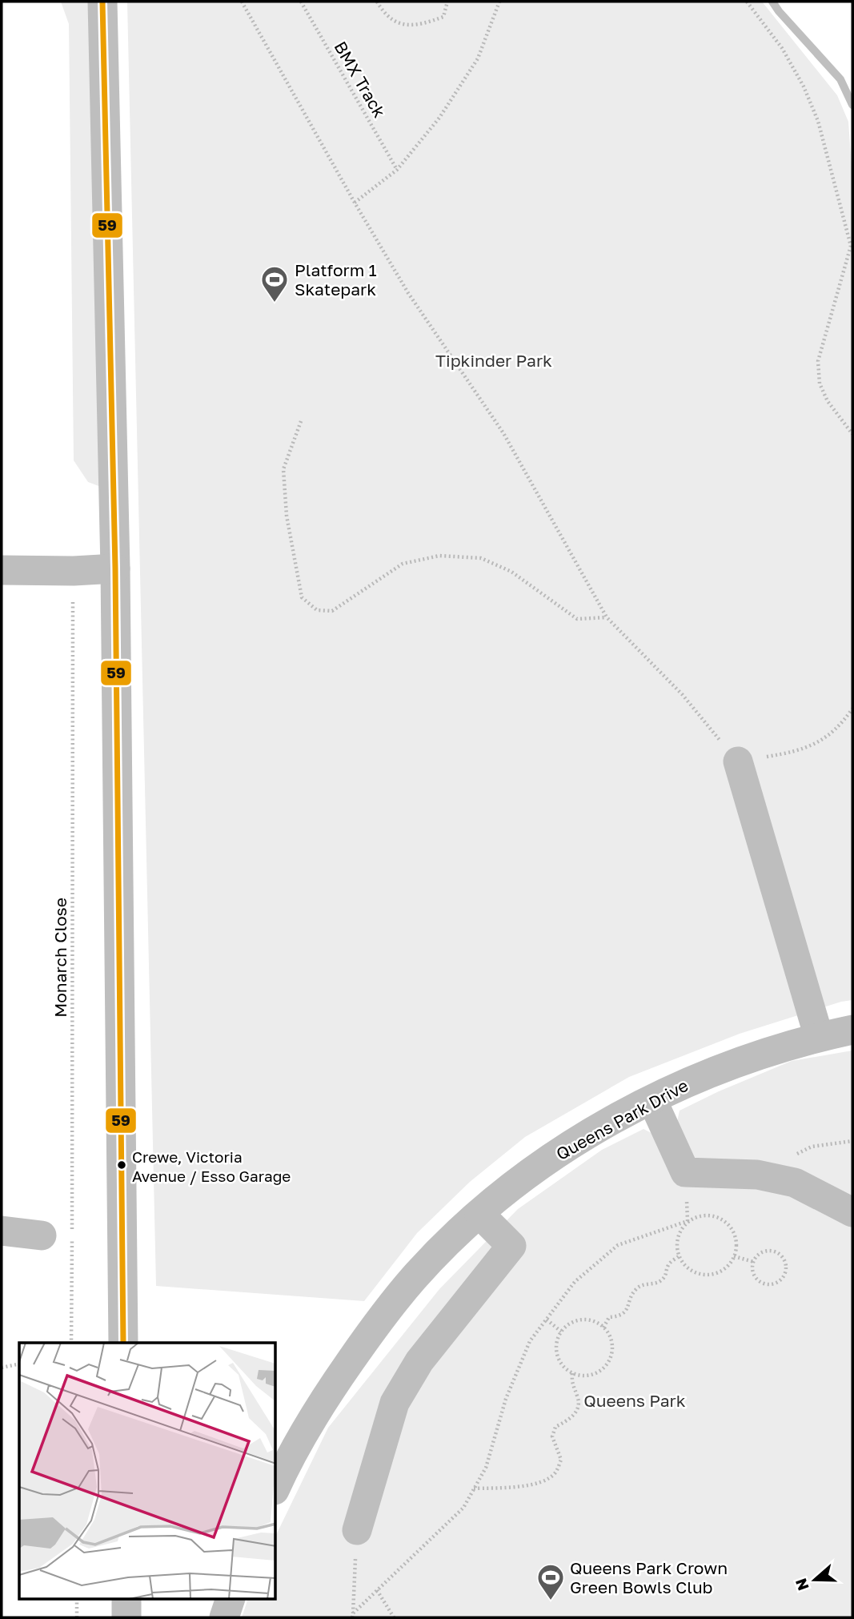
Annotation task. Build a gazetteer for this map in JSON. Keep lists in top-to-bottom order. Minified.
{"streets":{"street":["Queens Park Drive"],"path":["BMX Track","Monarch Close"]},"parks":["Tipkinder Park","Queens Park"],"places":{"sports":["Platform 1 Skatepark","Queens Park Crown Green Bowls Club"],"other":["Crewe, Victoria Avenue / Esso Garage"]},"lines":["transit line 59"],"north":"left"}
